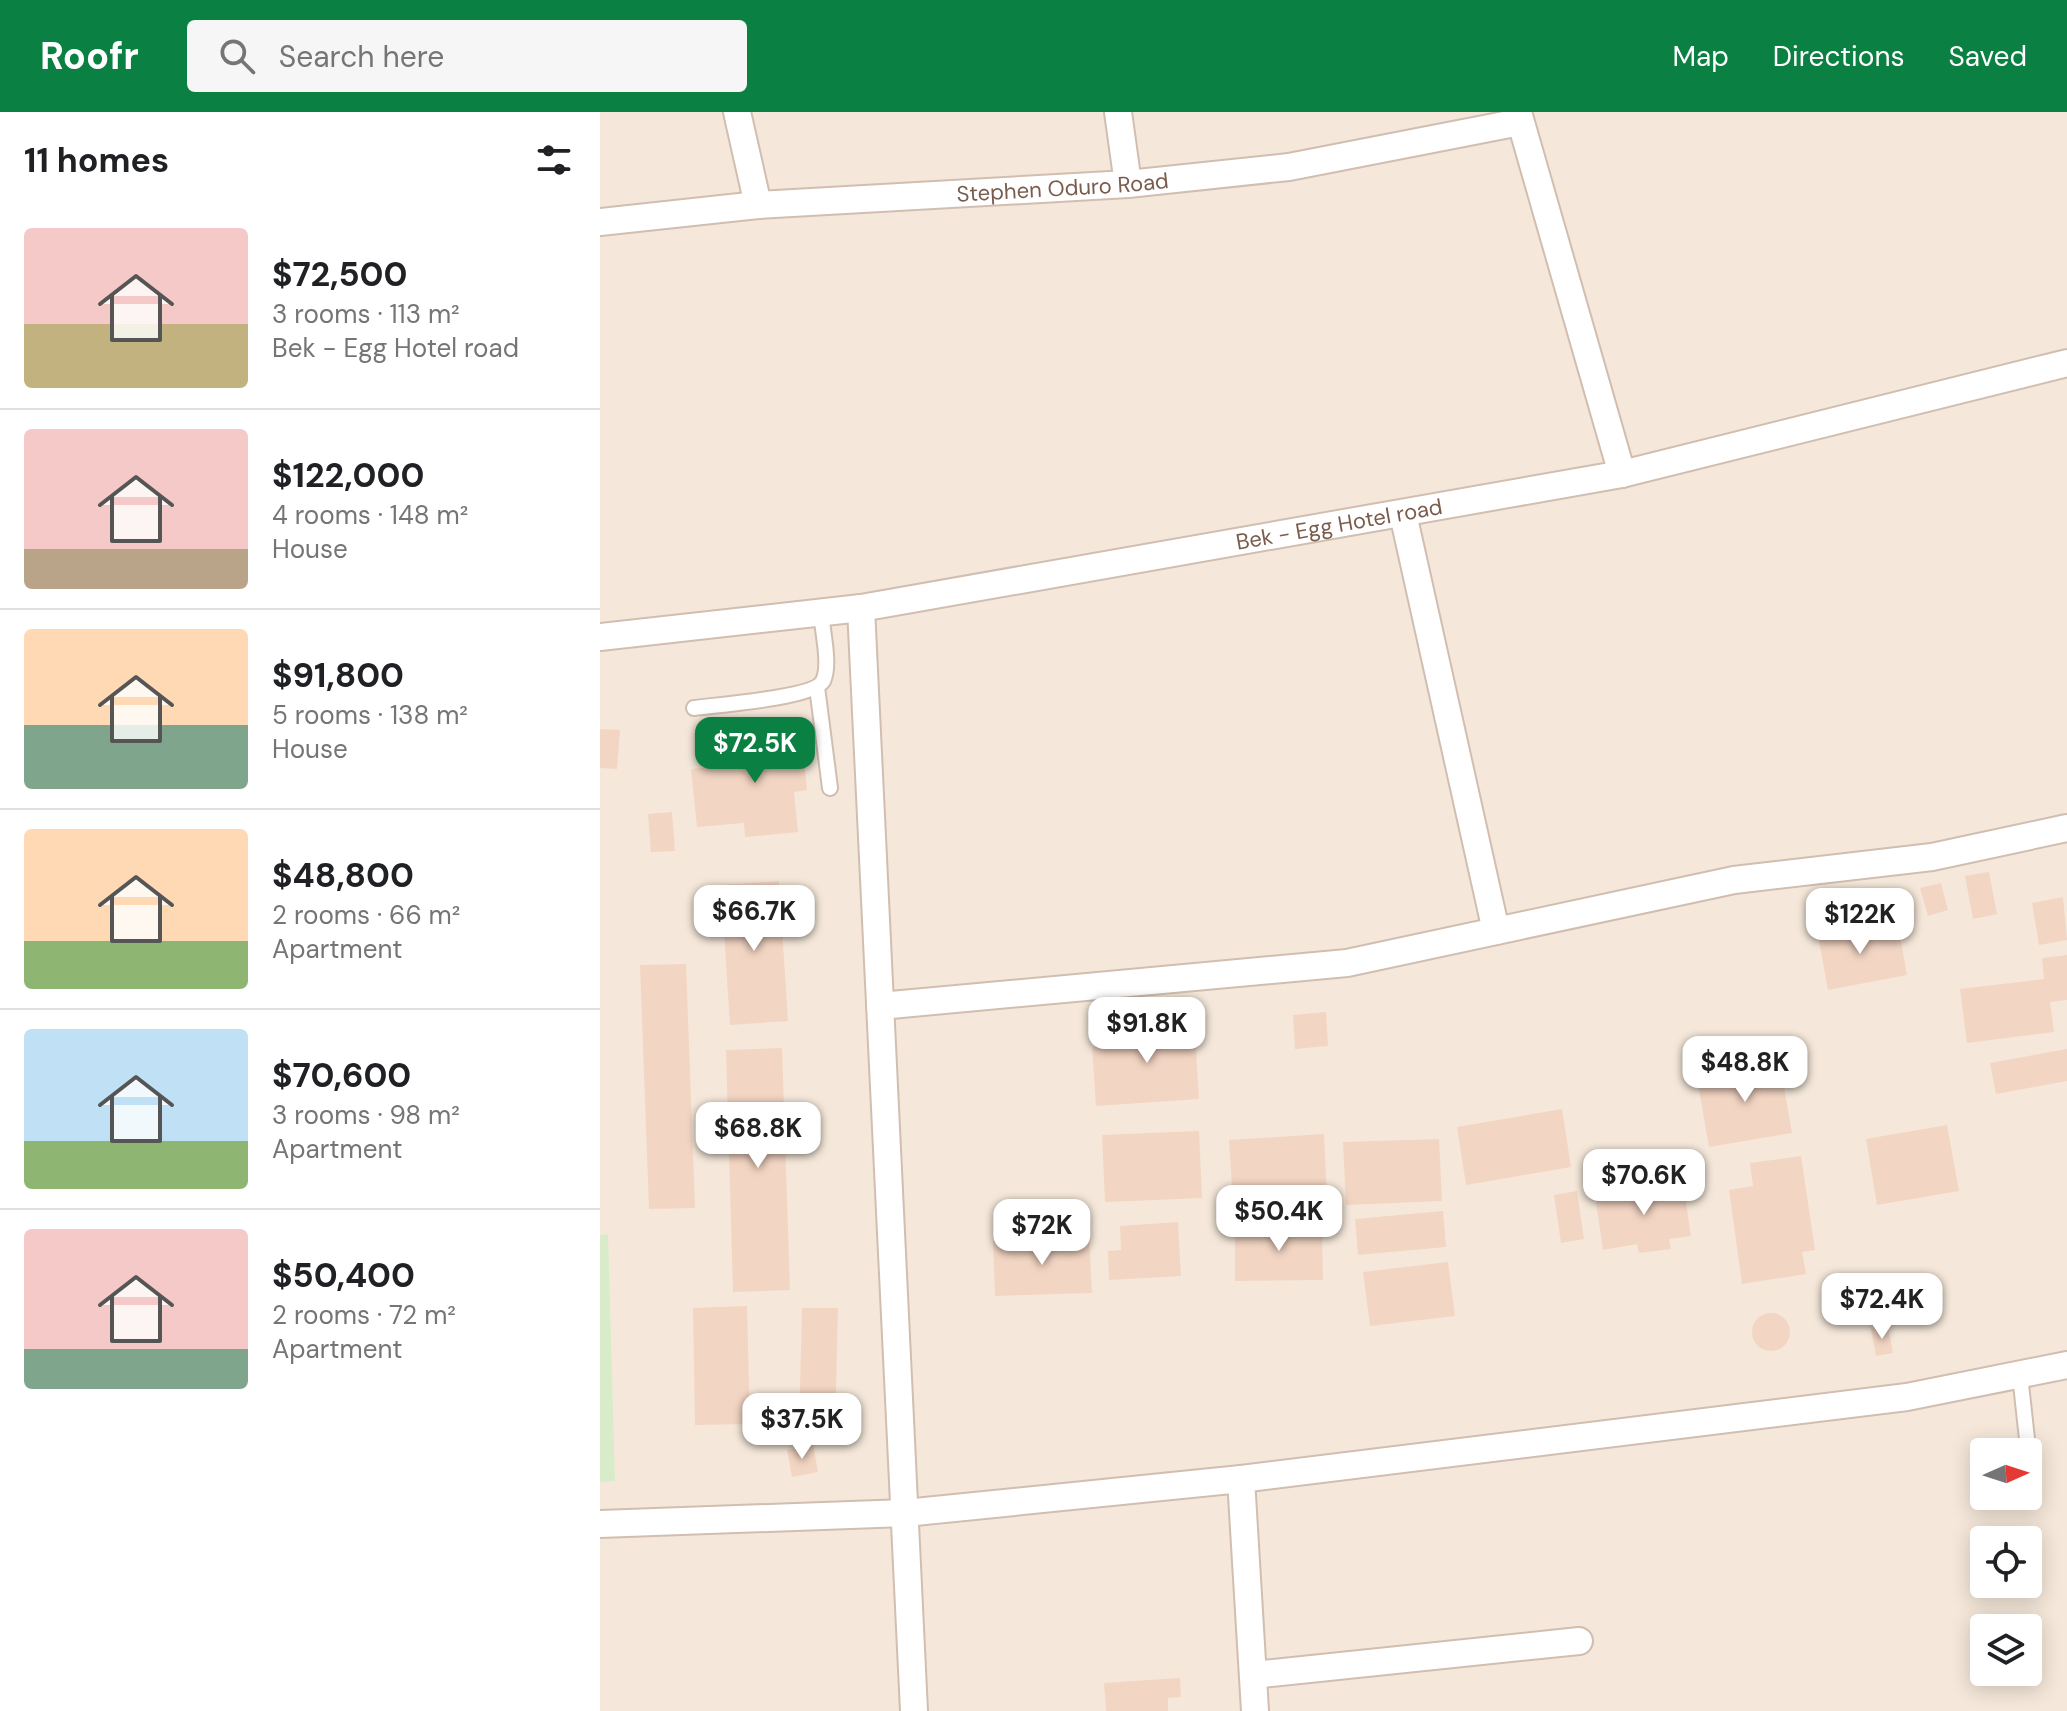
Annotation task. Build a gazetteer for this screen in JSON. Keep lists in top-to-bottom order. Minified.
{"streets":{"street":["Stephen Oduro Road","Bek - Egg Hotel road"]},"north":"right","page":{"header":"Roofr","search":"Search here","nav":["Map","Directions","Saved"],"heading":"11 homes","list":[{"name":"$72,500","note":"3 rooms · 113 m² · Bek - Egg Hotel road"},{"name":"$122,000","note":"4 rooms · 148 m² · House"},{"name":"$91,800","note":"5 rooms · 138 m² · House"},{"name":"$48,800","note":"2 rooms · 66 m² · Apartment"},{"name":"$70,600","note":"3 rooms · 98 m² · Apartment"},{"name":"$50,400","note":"2 rooms · 72 m² · Apartment"}],"price":["$72.5K","$66.7K","$122K","$91.8K","$48.8K","$68.8K","$70.6K","$50.4K","$72K","$72.4K","$37.5K"]}}
